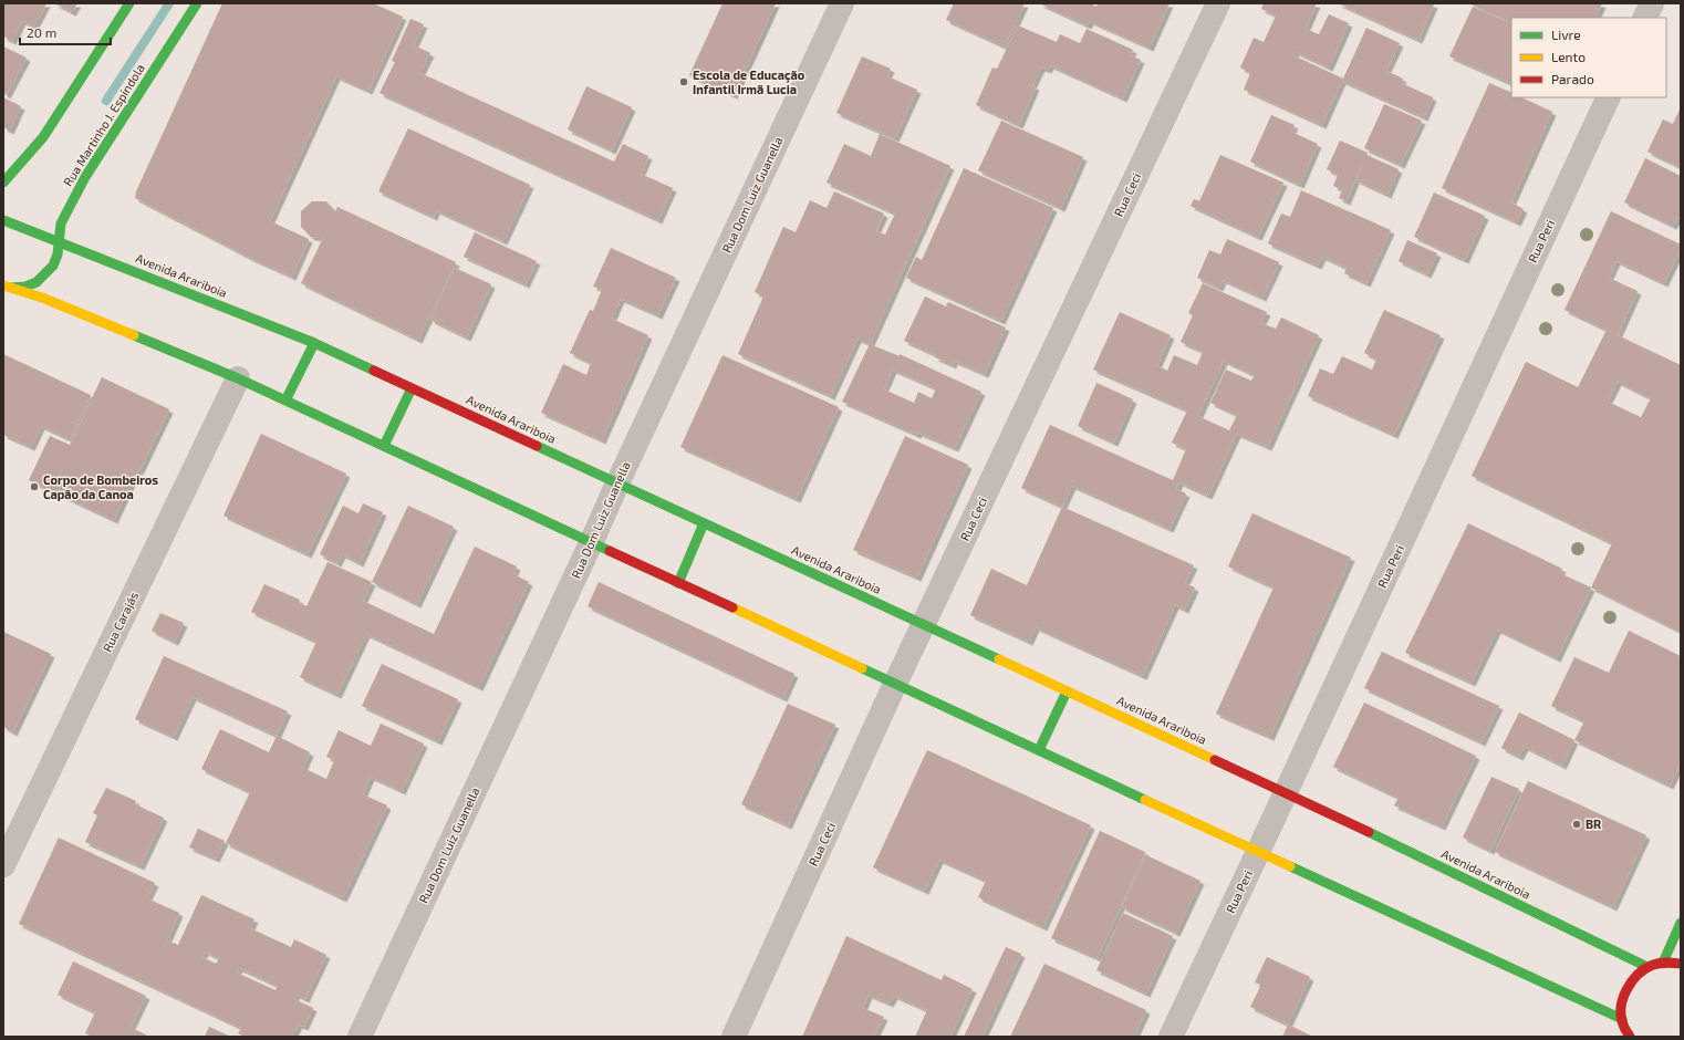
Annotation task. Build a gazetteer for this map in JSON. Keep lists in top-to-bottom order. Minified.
{"streets":{"main road":["Rua Martinho J. Espíndola","Avenida Arariboia"],"street":["Rua Dom Luiz Guanella","Rua Ceci","Rua Peri","Rua Carajás"]},"crossings":[["Rua Martinho J. Espíndola","Avenida Arariboia"],["Rua Dom Luiz Guanella","Avenida Arariboia"],["Rua Ceci","Avenida Arariboia"],["Rua Peri","Avenida Arariboia"]],"places":["Escola de Educação Infantil Irmã Lucia","Corpo de Bombeiros Capão da Canoa","BR"],"legend":["Livre","Lento","Parado"],"scale_bar":"20 m"}
